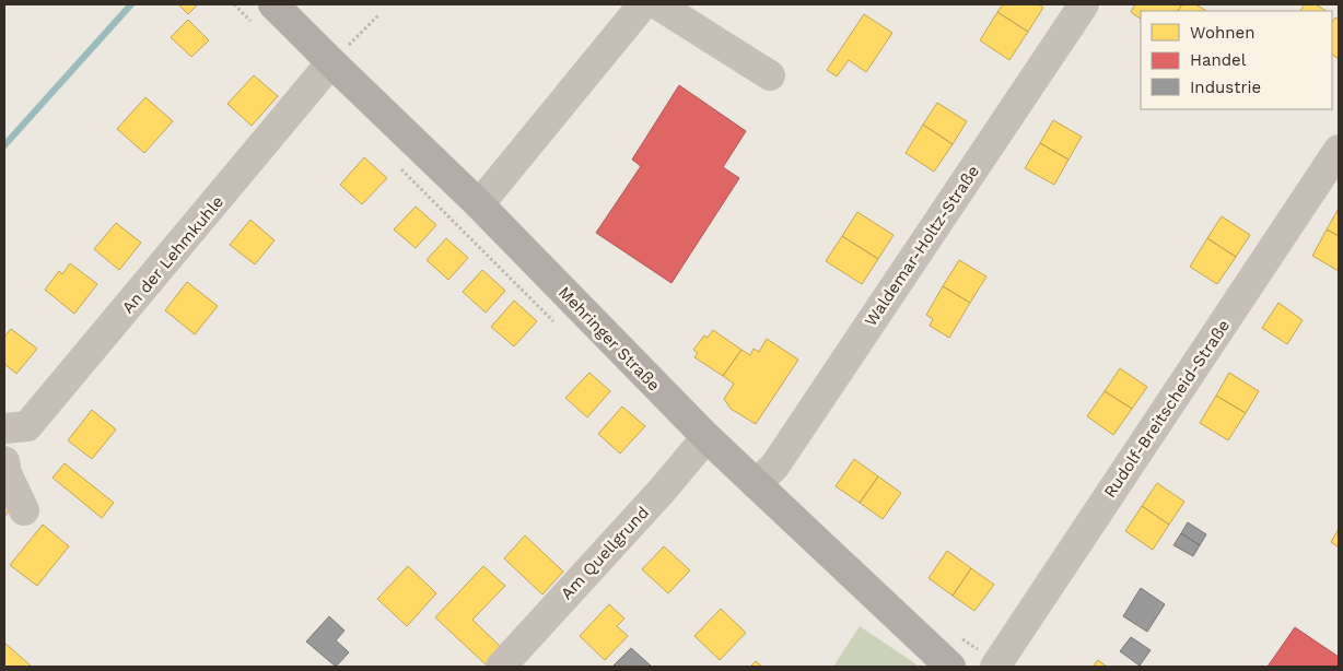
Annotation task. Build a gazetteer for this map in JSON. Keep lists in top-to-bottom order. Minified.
{"streets":{"main road":["Mehringer Straße"],"street":["Waldemar-Holtz-Straße","An der Lehmkuhle","Rudolf-Breitscheid-Straße","Am Quellgrund"]},"crossings":[["Waldemar-Holtz-Straße","Mehringer Straße"],["An der Lehmkuhle","Mehringer Straße"],["Mehringer Straße","Am Quellgrund"]],"legend":["Wohnen","Handel","Industrie"]}
